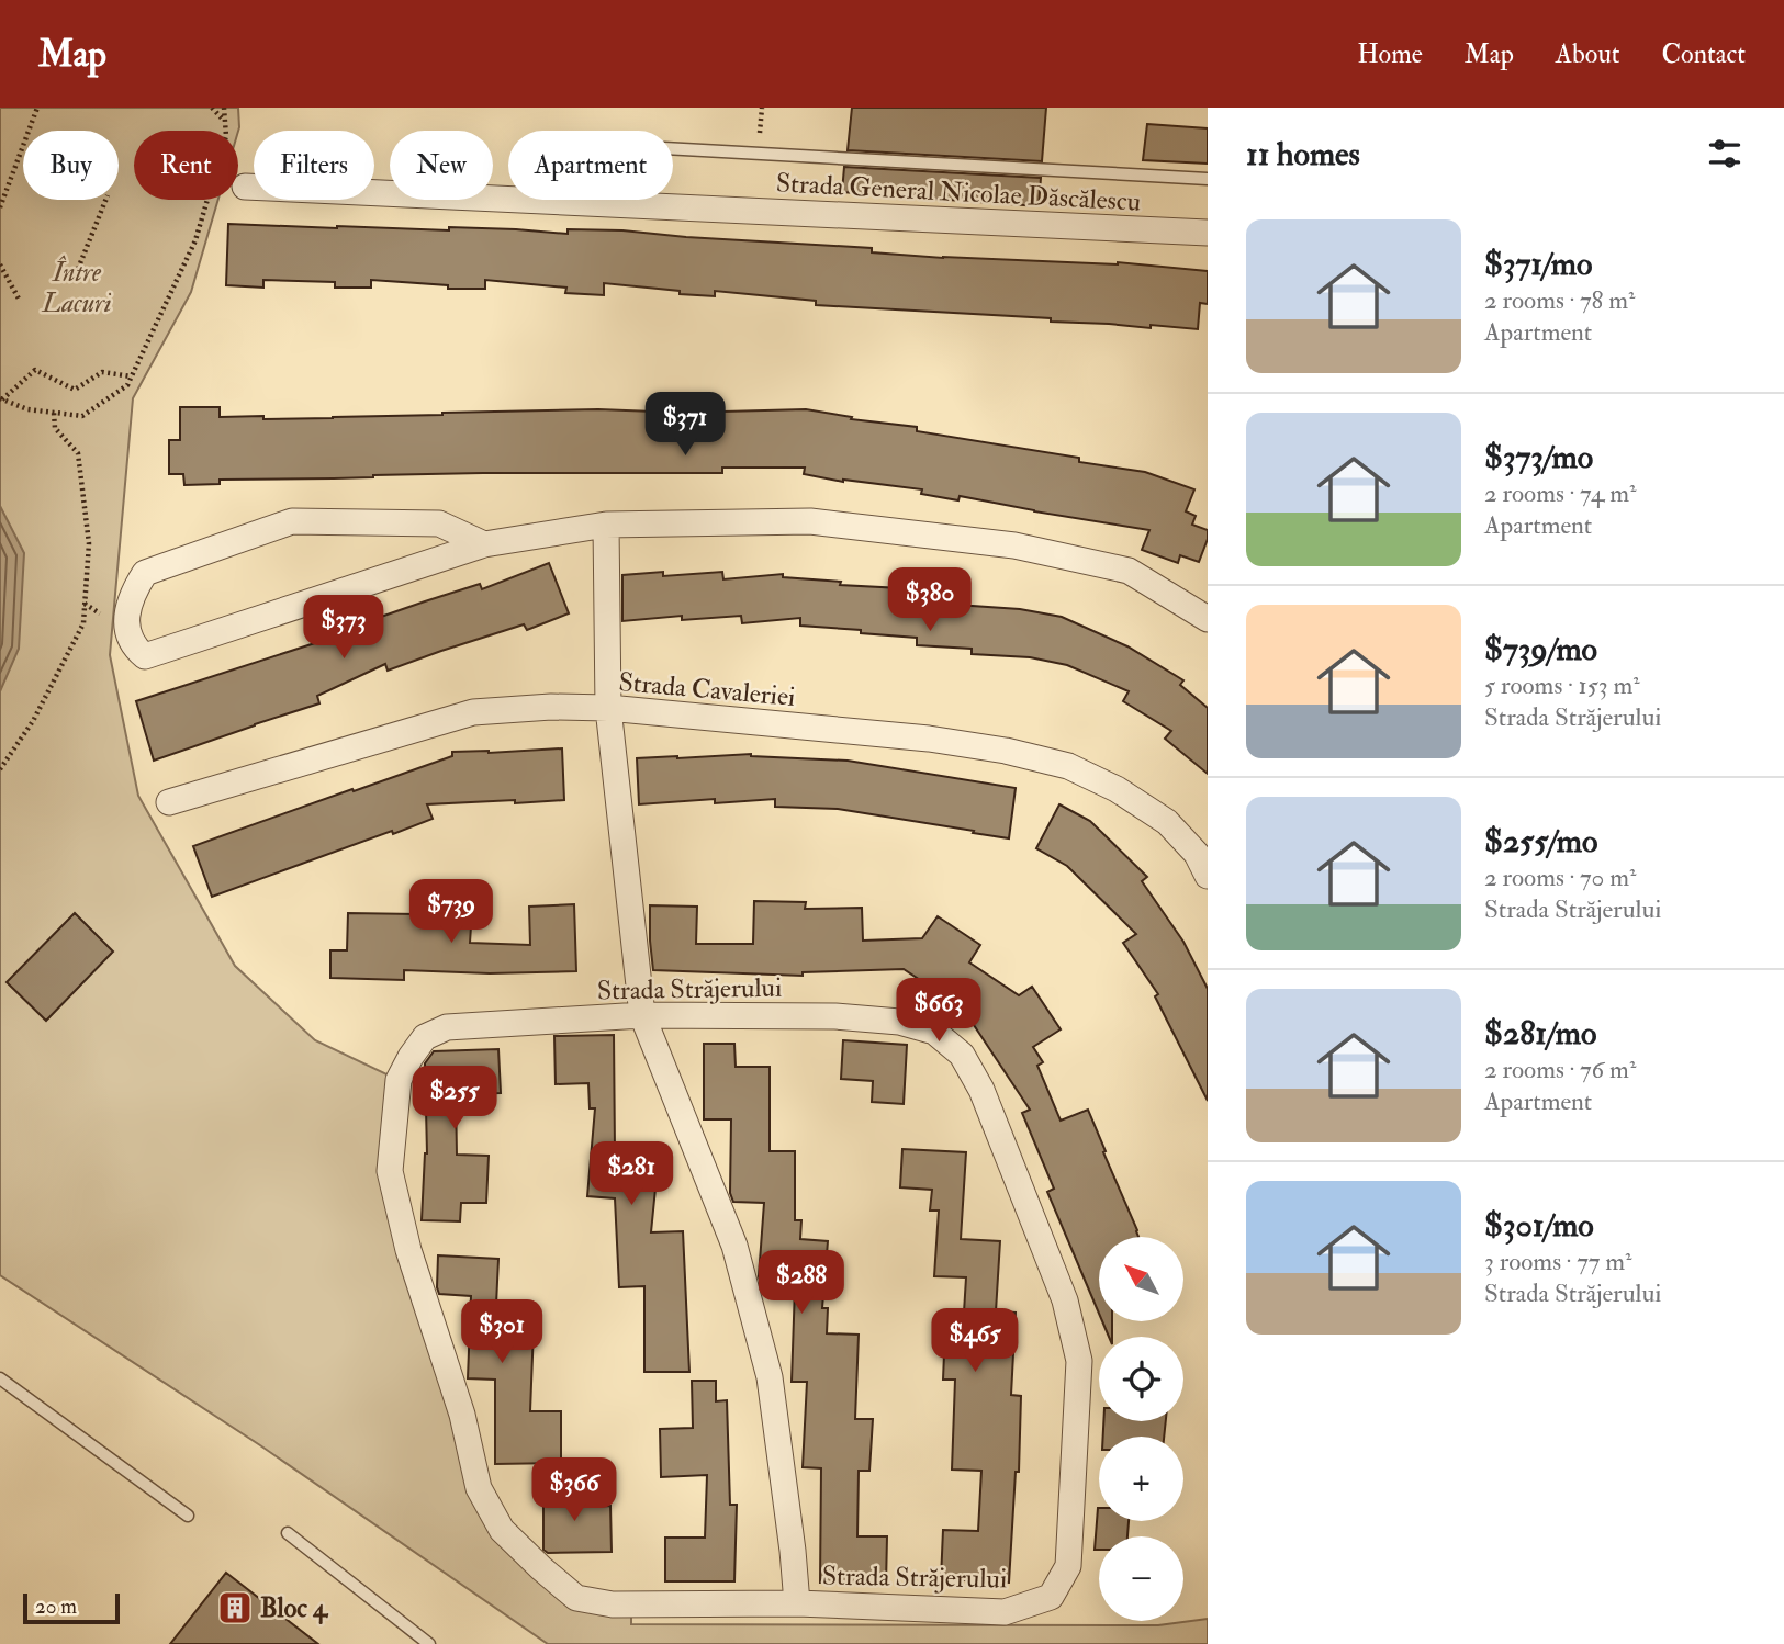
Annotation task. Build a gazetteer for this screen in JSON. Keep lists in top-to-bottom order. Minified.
{"streets":{"street":["Strada General Nicolae Dăscălescu","Strada Cavaleriei","Strada Străjerului"]},"parks":["Între Lacuri"],"places":{"building":["Bloc 4"]},"scale_bar":"20 m","north":"top left","page":{"header":"Map","nav":["Home","Map","About","Contact"],"heading":"11 homes","chip":["Buy","Rent","Filters","New","Apartment"],"list":[{"name":"$371/mo","note":"2 rooms · 78 m² · Apartment"},{"name":"$373/mo","note":"2 rooms · 74 m² · Apartment"},{"name":"$739/mo","note":"5 rooms · 153 m² · Strada Străjerului"},{"name":"$255/mo","note":"2 rooms · 70 m² · Strada Străjerului"},{"name":"$281/mo","note":"2 rooms · 76 m² · Apartment"},{"name":"$301/mo","note":"3 rooms · 77 m² · Strada Străjerului"}],"price":["$371","$380","$373","$739","$663","$255","$281","$288","$301","$465","$366"],"map_buttons":["+","−"],"scale":"20 m"}}
